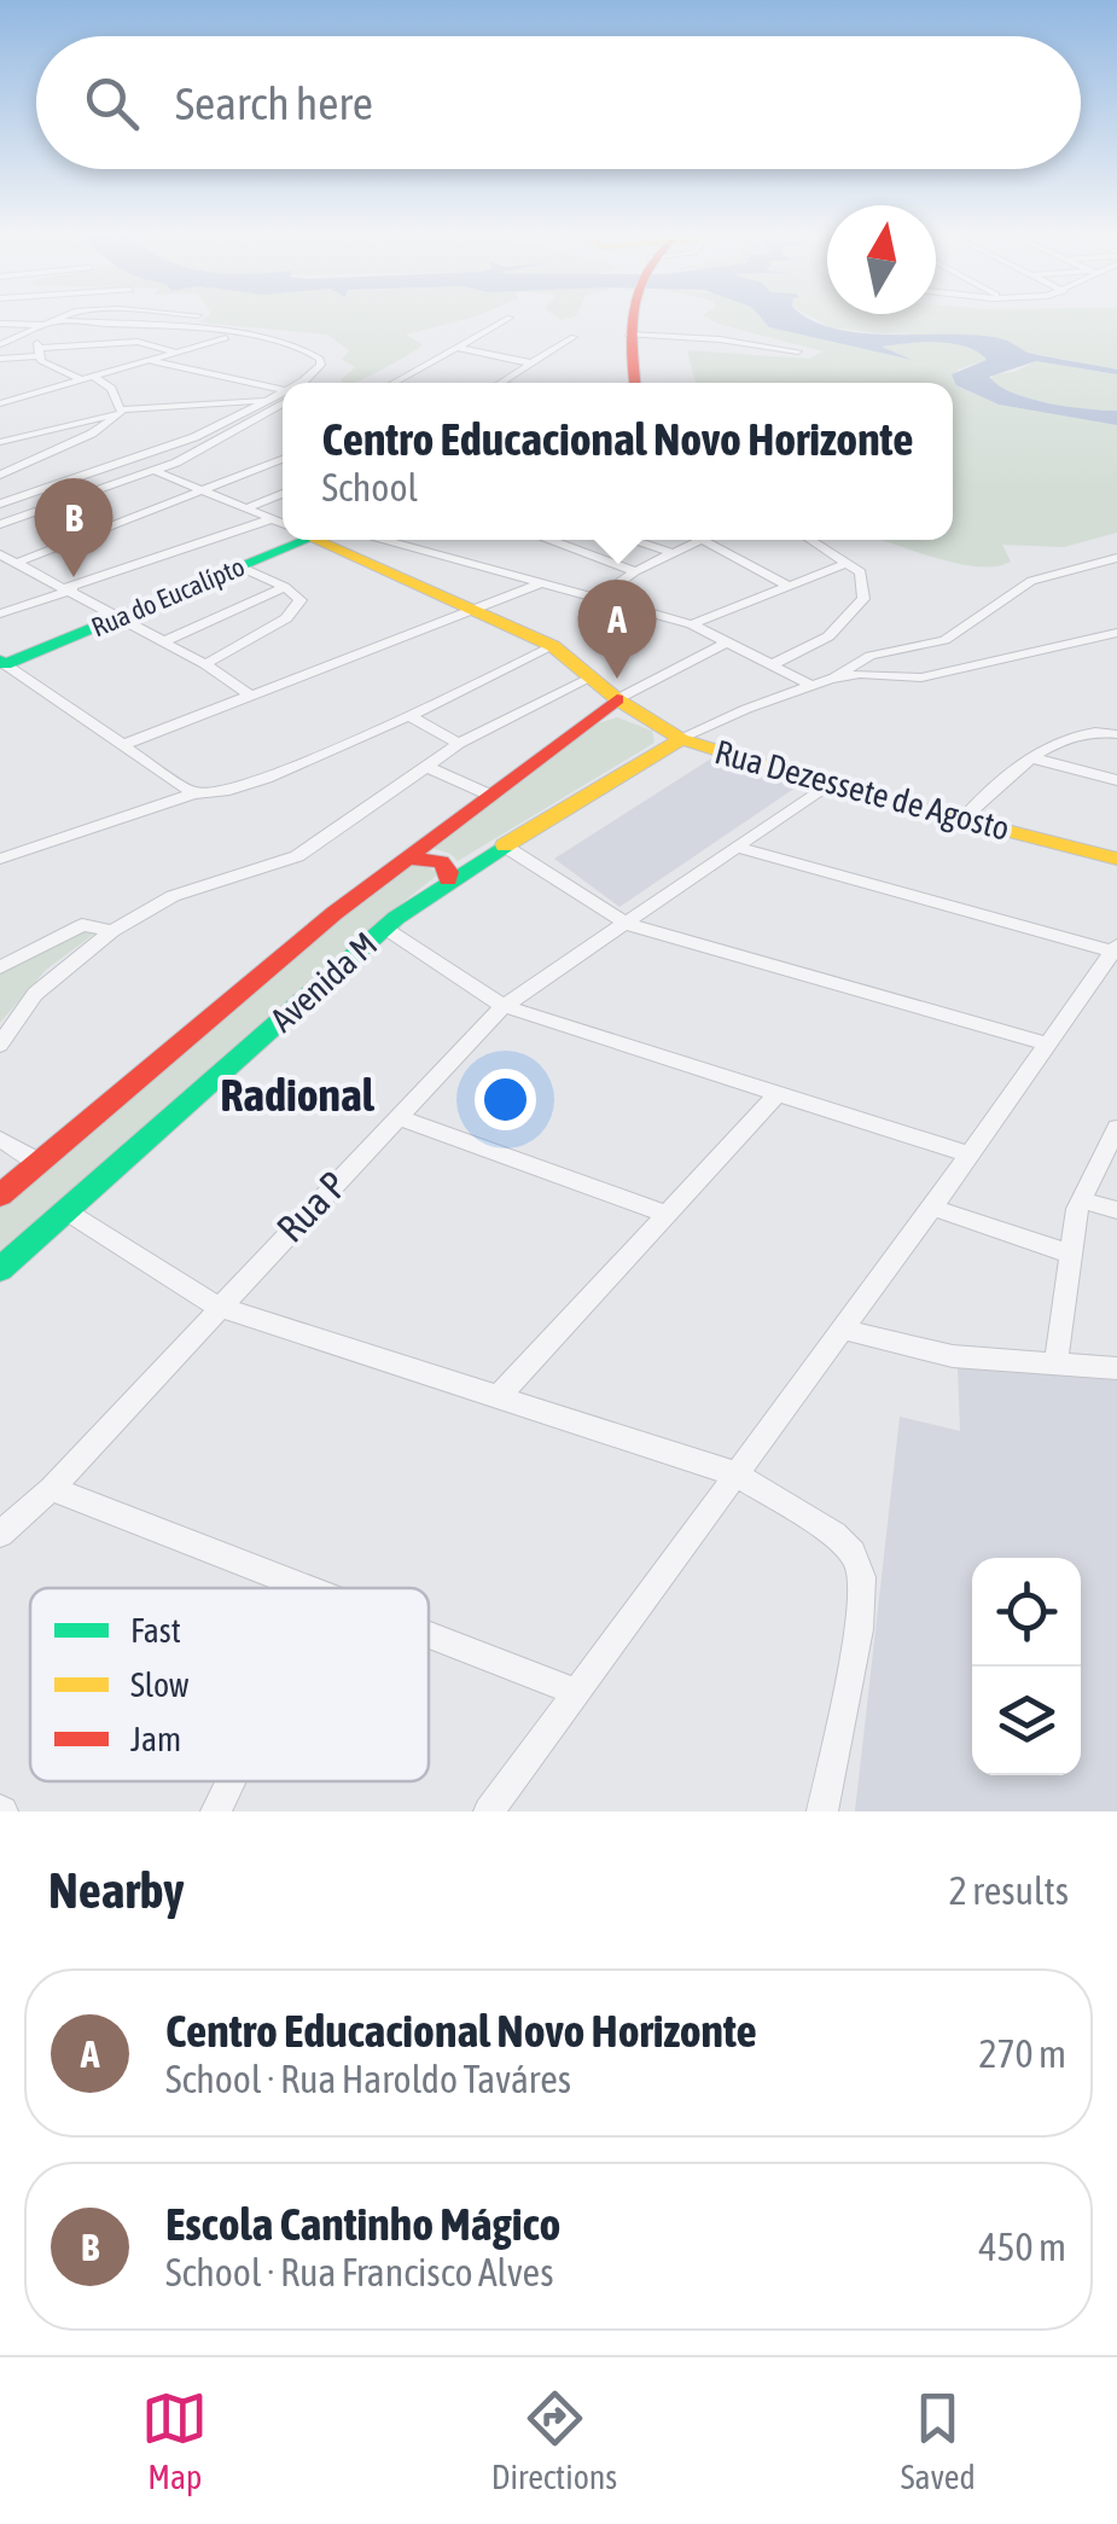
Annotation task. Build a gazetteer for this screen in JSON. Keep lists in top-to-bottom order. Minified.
{"streets":{"street":["Rua do Eucalípto","Rua Dezessete de Agosto","Avenida M","Rua P"]},"crossings":[["Rua Dezessete de Agosto","Avenida M"],["Rua Dezessete de Agosto","Rua P"]],"districts":["Radional"],"legend":["Fast","Slow","Jam"],"north":"top","page":{"search":"Search here","popup":["Centro Educacional Novo Horizonte","School"],"pins":["B","A"],"heading":["Nearby","2 results"],"list":[{"mark":"A","name":"Centro Educacional Novo Horizonte","note":"School · Rua Haroldo Taváres","value":"270 m"},{"mark":"B","name":"Escola Cantinho Mágico","note":"School · Rua Francisco Alves","value":"450 m"}],"nav":["Map","Directions","Saved"]}}
